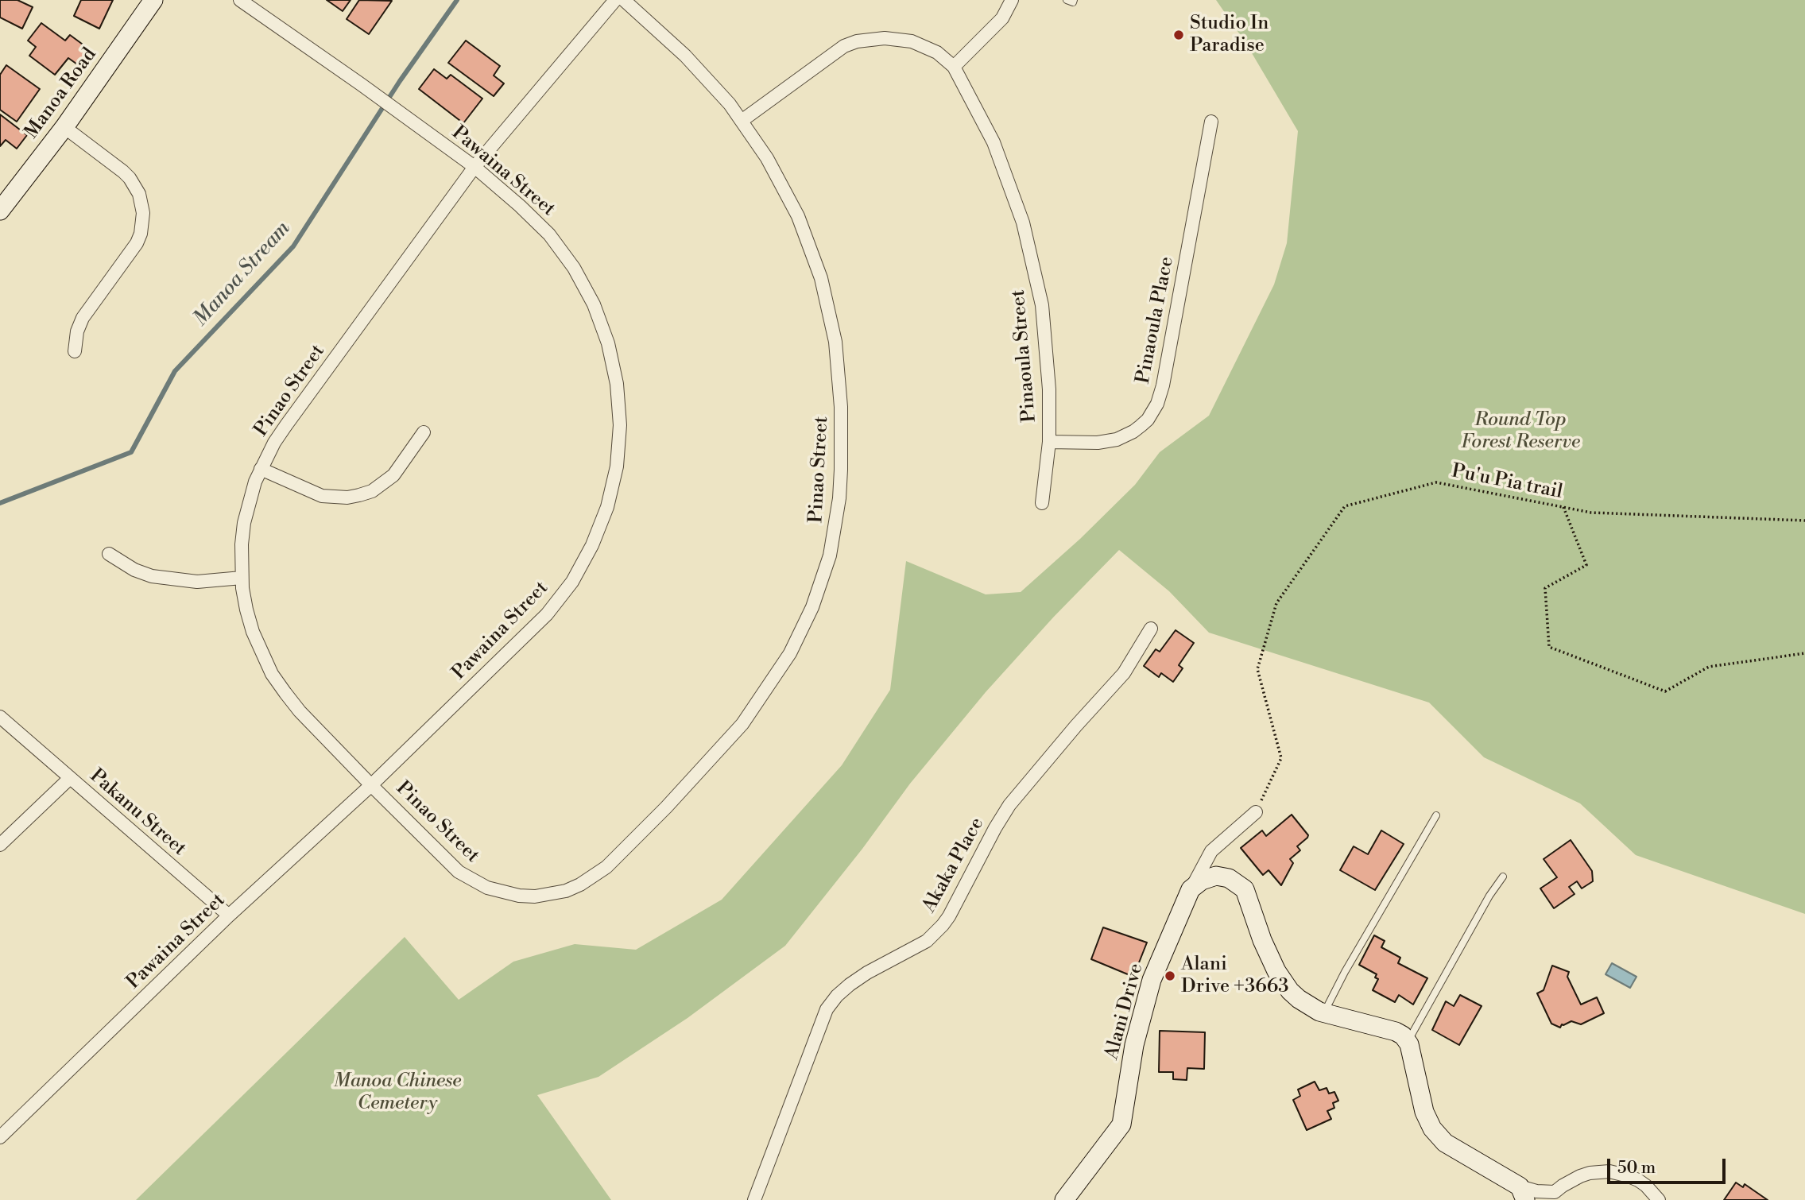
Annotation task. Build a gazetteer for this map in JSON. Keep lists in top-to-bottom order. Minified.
{"streets":{"street":["Manoa Road","Pawaina Street","Pinaoula Place","Pinaoula Street","Pinao Street","Pakanu Street","Akaka Place","Alani Drive"],"path":["Pu'u Pia trail"]},"crossings":[["Pawaina Street","Pinao Street"],["Pawaina Street","Pakanu Street"],["Pinaoula Place","Pinaoula Street"],["Pinaoula Street","Pinao Street"],["Pu'u Pia trail","Alani Drive"]],"water":["Manoa Stream"],"parks":["Round Top Forest Reserve","Manoa Chinese Cemetery"],"places":["Studio In Paradise","Alani Drive +3663"],"scale_bar":"50 m"}
